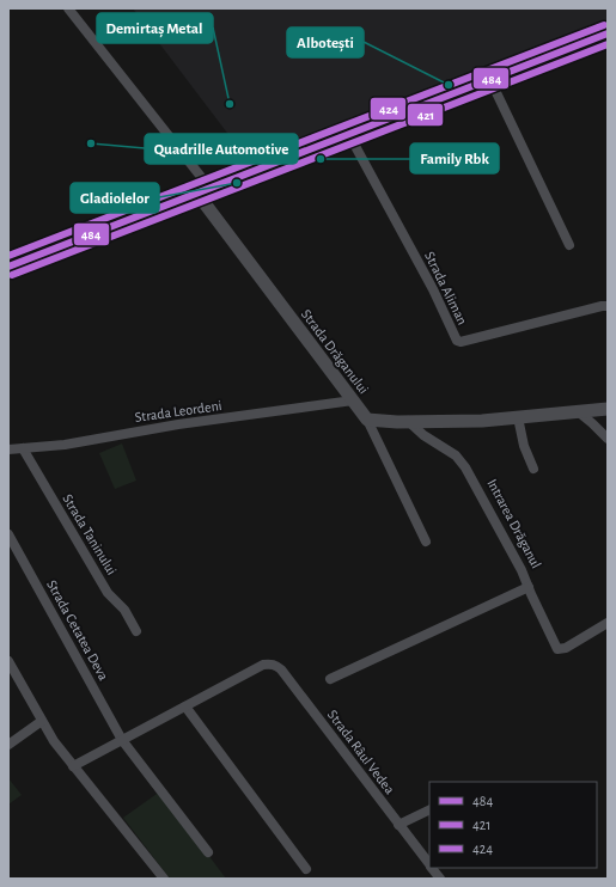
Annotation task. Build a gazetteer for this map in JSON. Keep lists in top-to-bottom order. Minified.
{"streets":{"street":["Strada Aliman","Strada Drăganului","Strada Leordeni","Intrarea Drăganul","Strada Taninului","Strada Cetatea Deva","Strada Râul Vedea"]},"crossings":[["Strada Drăganului","Strada Leordeni"],["Strada Leordeni","Strada Taninului"]],"places":["Albotești","Demirtaș Metal","Quadrille Automotive","Family Rbk","Gladiolelor"],"lines":["transit line 424","transit line 484","transit line 421"],"legend":["484","421","424"]}
